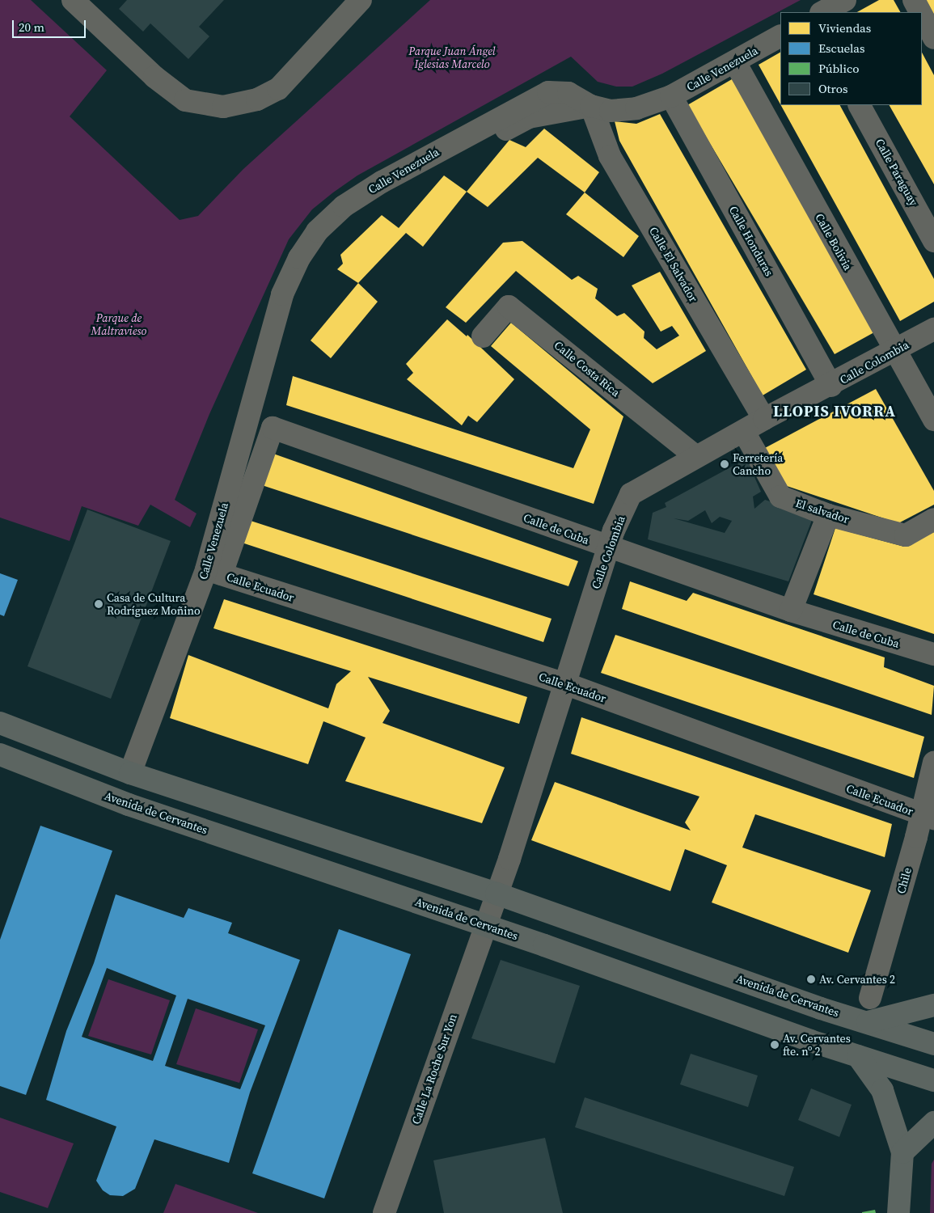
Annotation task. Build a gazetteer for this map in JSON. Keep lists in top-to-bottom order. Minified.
{"streets":{"main road":["Avenida de Cervantes"],"street":["Calle Venezuela","Calle Paraguay","Calle Honduras","Calle Bolivia","Calle El Salvador","Calle Colombia","Calle Costa Rica","El salvador","Calle de Cuba","Calle Ecuador","Chile","Calle La Roche Sur Yon"]},"crossings":[["Calle Venezuela","Calle Honduras"],["Calle Venezuela","Calle Bolivia"],["Calle Venezuela","Calle El Salvador"],["Calle Venezuela","Calle de Cuba"],["Calle Venezuela","Calle Ecuador"],["Calle Venezuela","Avenida de Cervantes"],["Calle Honduras","Calle Colombia"],["Calle Bolivia","Calle Colombia"],["Calle El Salvador","Calle Colombia"],["Calle Colombia","Calle Costa Rica"],["Calle Colombia","El salvador"],["Calle Colombia","Calle de Cuba"],["Calle Colombia","Calle Ecuador"],["Calle Colombia","Avenida de Cervantes"],["Calle Colombia","Calle La Roche Sur Yon"],["Calle de Cuba","Calle Ecuador"],["Calle Ecuador","Chile"],["Avenida de Cervantes","Calle La Roche Sur Yon"]],"districts":["LLOPIS IVORRA"],"parks":["Parque Juan Ángel Iglesias Marcelo","Parque de Maltravieso"],"places":["Ferretería Cancho","Casa de Cultura Rodríguez Moñino","Av. Cervantes 2","Av. Cervantes fte. nº 2"],"legend":["Viviendas","Escuelas","Público","Otros"],"scale_bar":"20 m"}
